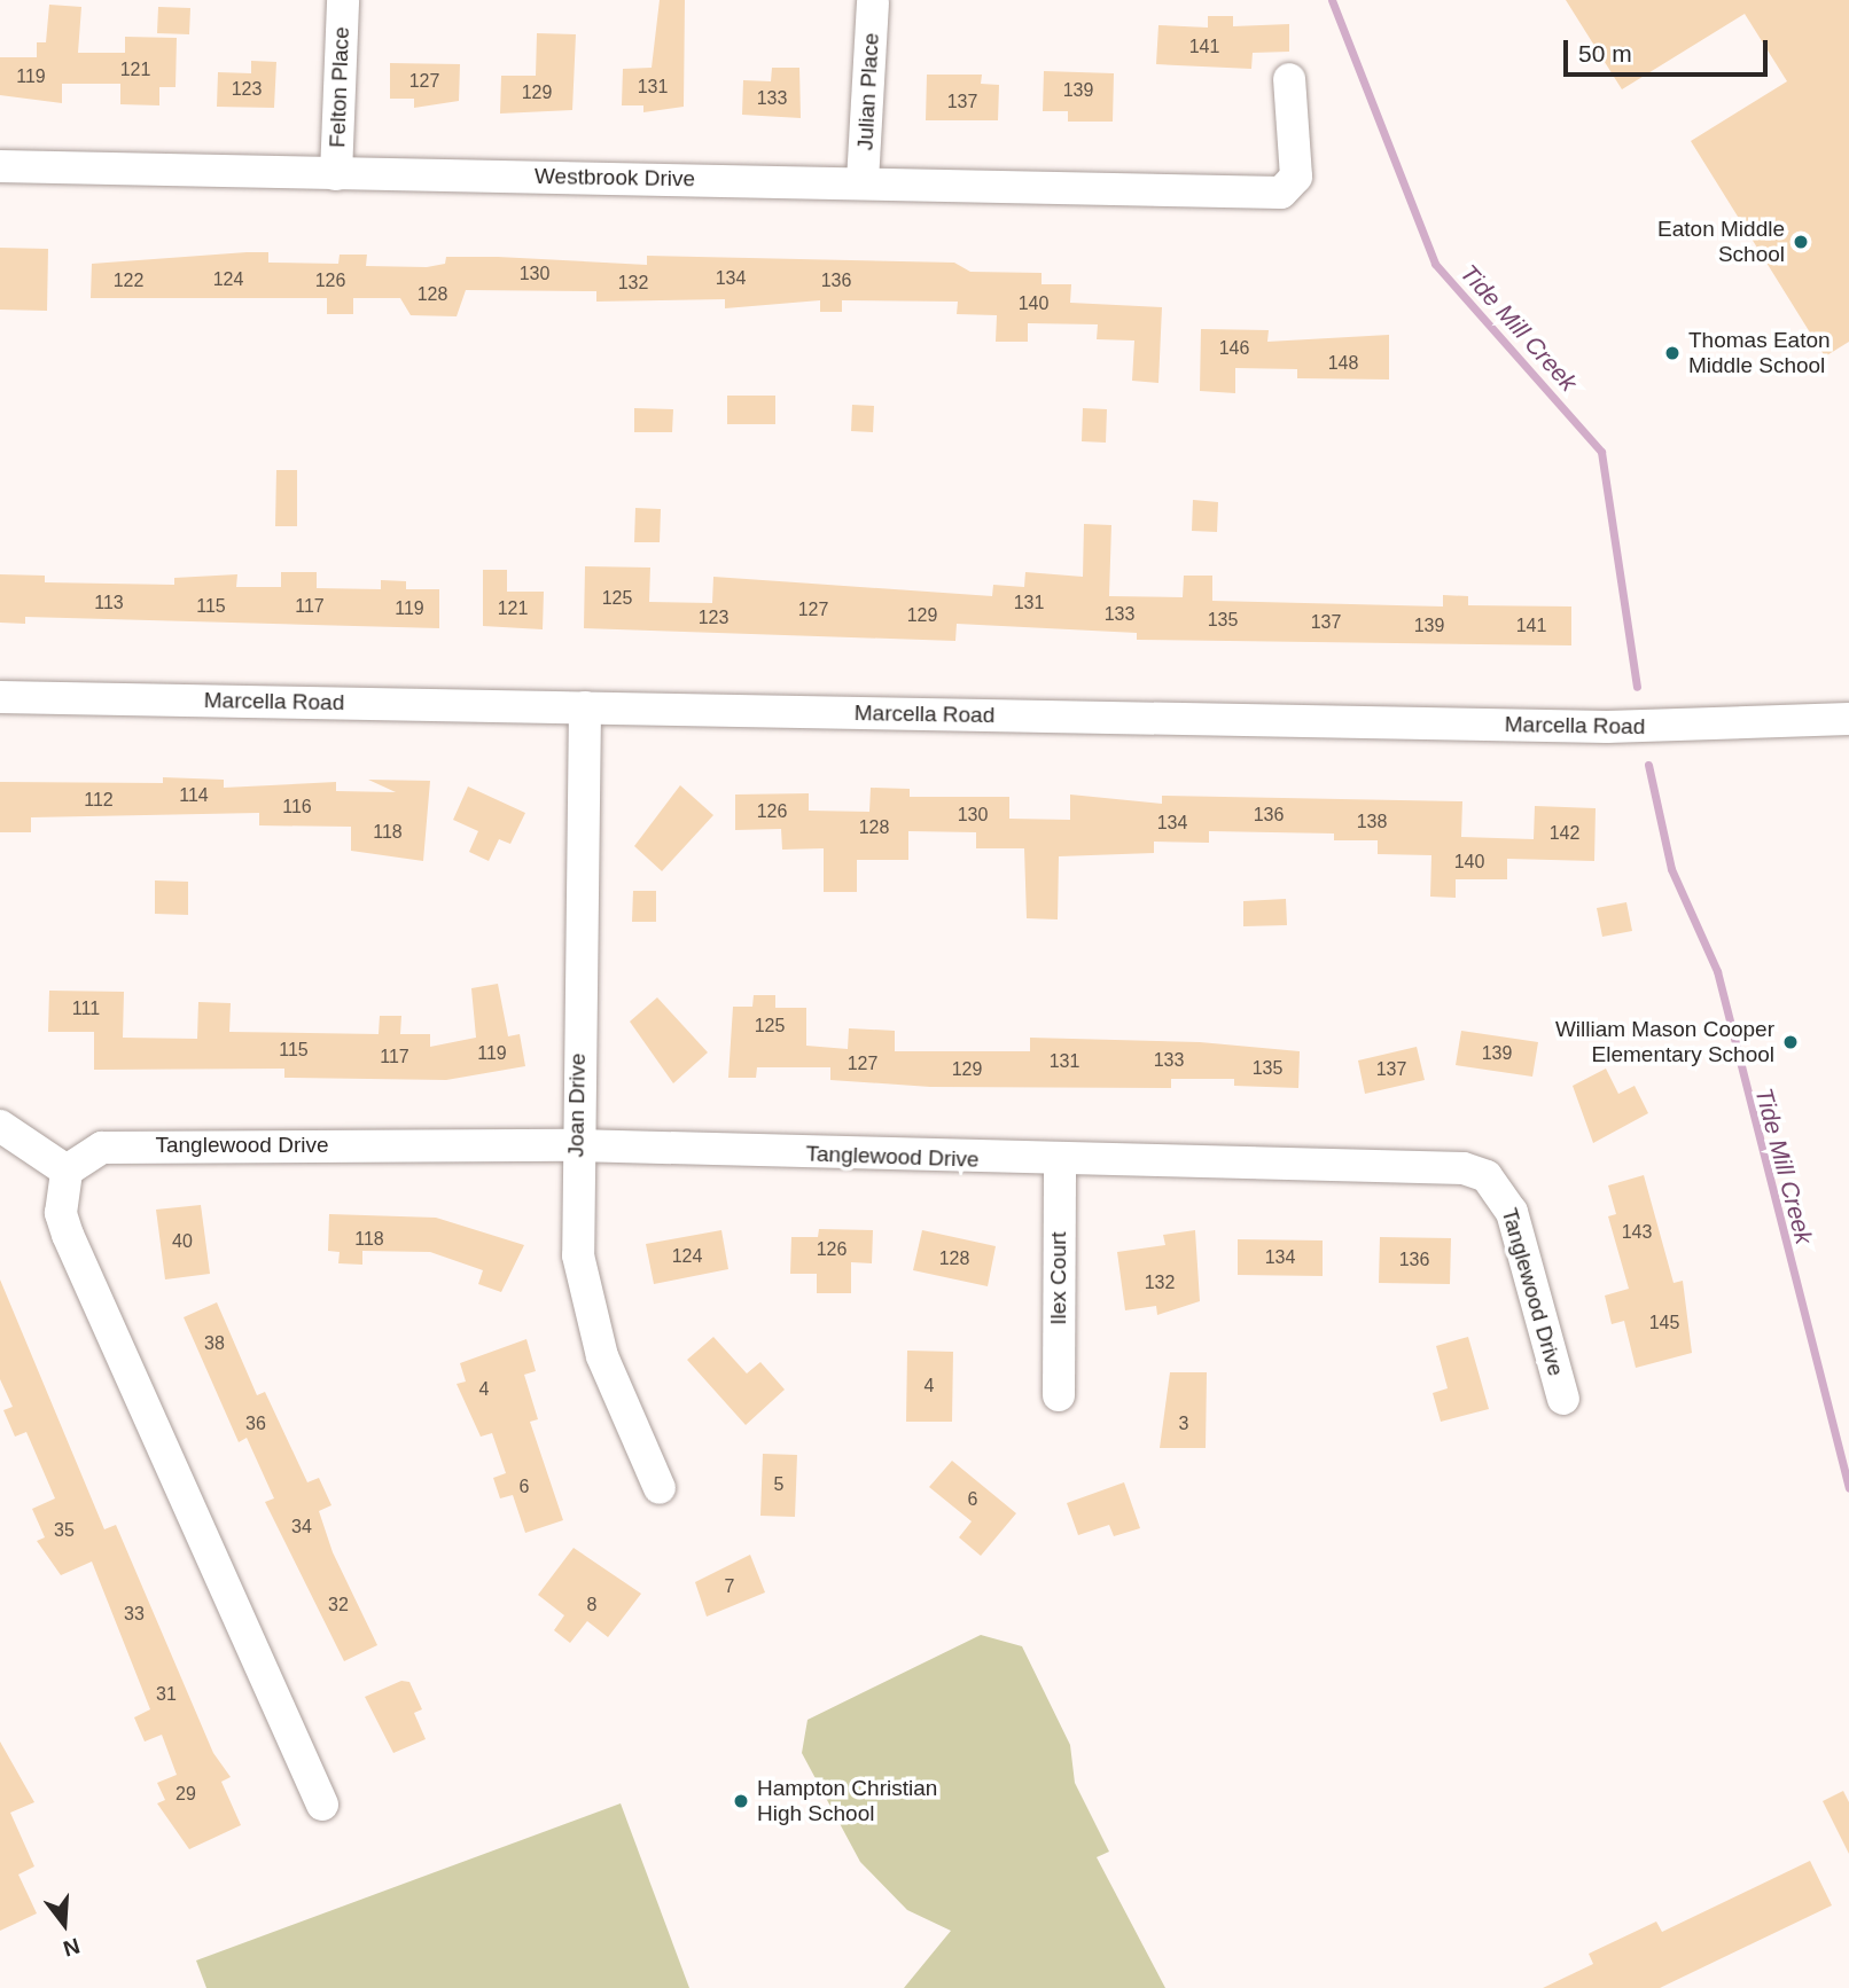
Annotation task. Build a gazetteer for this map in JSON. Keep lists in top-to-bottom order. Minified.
{"streets":{"street":["Felton Place","Julian Place","Westbrook Drive","Marcella Road","Joan Drive","Tanglewood Drive","Ilex Court"]},"crossings":[["Felton Place","Westbrook Drive"],["Julian Place","Westbrook Drive"],["Marcella Road","Joan Drive"],["Joan Drive","Tanglewood Drive"],["Tanglewood Drive","Ilex Court"]],"water":["Tide Mill Creek"],"places":["Eaton Middle School","Thomas Eaton Middle School","William Mason Cooper Elementary School","Hampton Christian High School"],"house_numbers":["141","121","119","127","131","123","139","129","133","137","130","134","124","122","126","136","132","128","140","146","148","125","113","131","115","117","119","121","127","133","129","123","135","137","139","141","114","112","116","126","130","136","138","134","128","118","142","140","111","125","115","119","139","117","133","131","127","135","129","137","143","118","40","126","124","134","128","136","132","145","38","4","4","36","3","5","6","6","34","35","7","32","8","33","31","29"],"scale_bar":"50 m","north":"bottom"}
